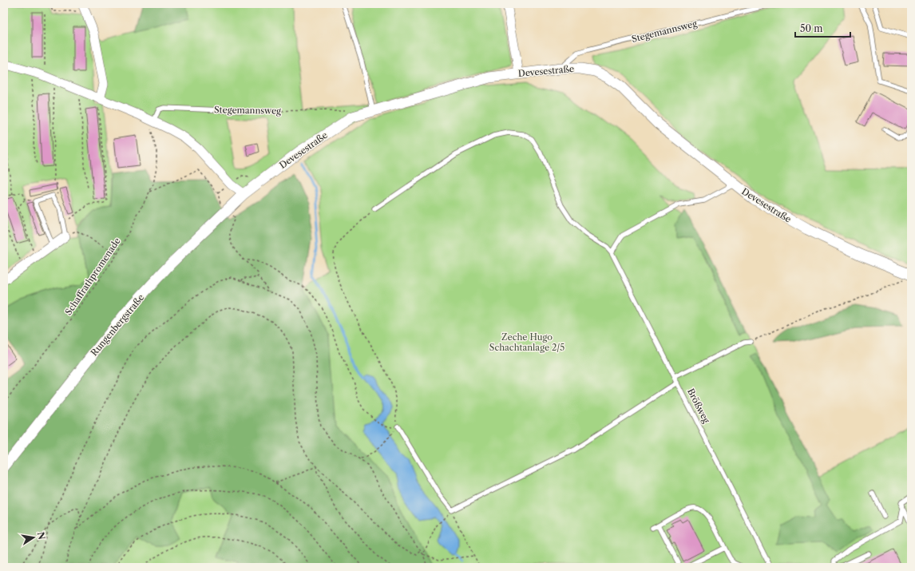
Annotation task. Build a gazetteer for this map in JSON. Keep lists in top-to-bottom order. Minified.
{"streets":{"street":["Devesestraße","Rungenbergstraße"],"lane":["Stegemannsweg","Brößweg"],"path":["Schaffrathpromenade"]},"crossings":[["Stegemannsweg","Devesestraße"],["Stegemannsweg","Schaffrathpromenade"],["Devesestraße","Rungenbergstraße"]],"parks":["Zeche Hugo Schachtanlage 2/5"],"scale_bar":"50 m","north":"right"}
